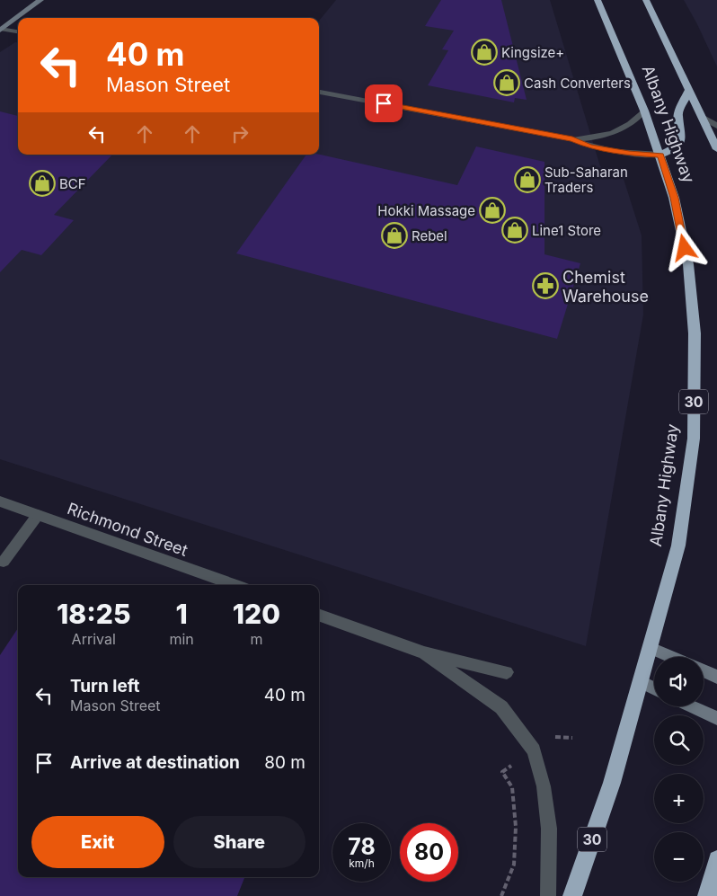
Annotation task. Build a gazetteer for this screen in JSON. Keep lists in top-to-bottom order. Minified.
{"streets":{"highway":["Albany Highway","30"],"street":["Richmond Street"]},"places":{"shop":["Kingsize+","Cash Converters","Sub-Saharan Traders","BCF","Hokki Massage","Line1 Store","Rebel"],"pharmacy":["Chemist Warehouse"]},"page":{"turn":["40 m","Mason Street"],"eta":["18:25","Arrival","1","min","120","m"],"map_buttons":["+","−"],"list":[{"name":"Turn left","note":"Mason Street","value":"40 m"},{"name":"Arrive at destination","value":"80 m"}],"buttons":["Exit","Share"],"speed":"78 km/h","limit":"80"}}
